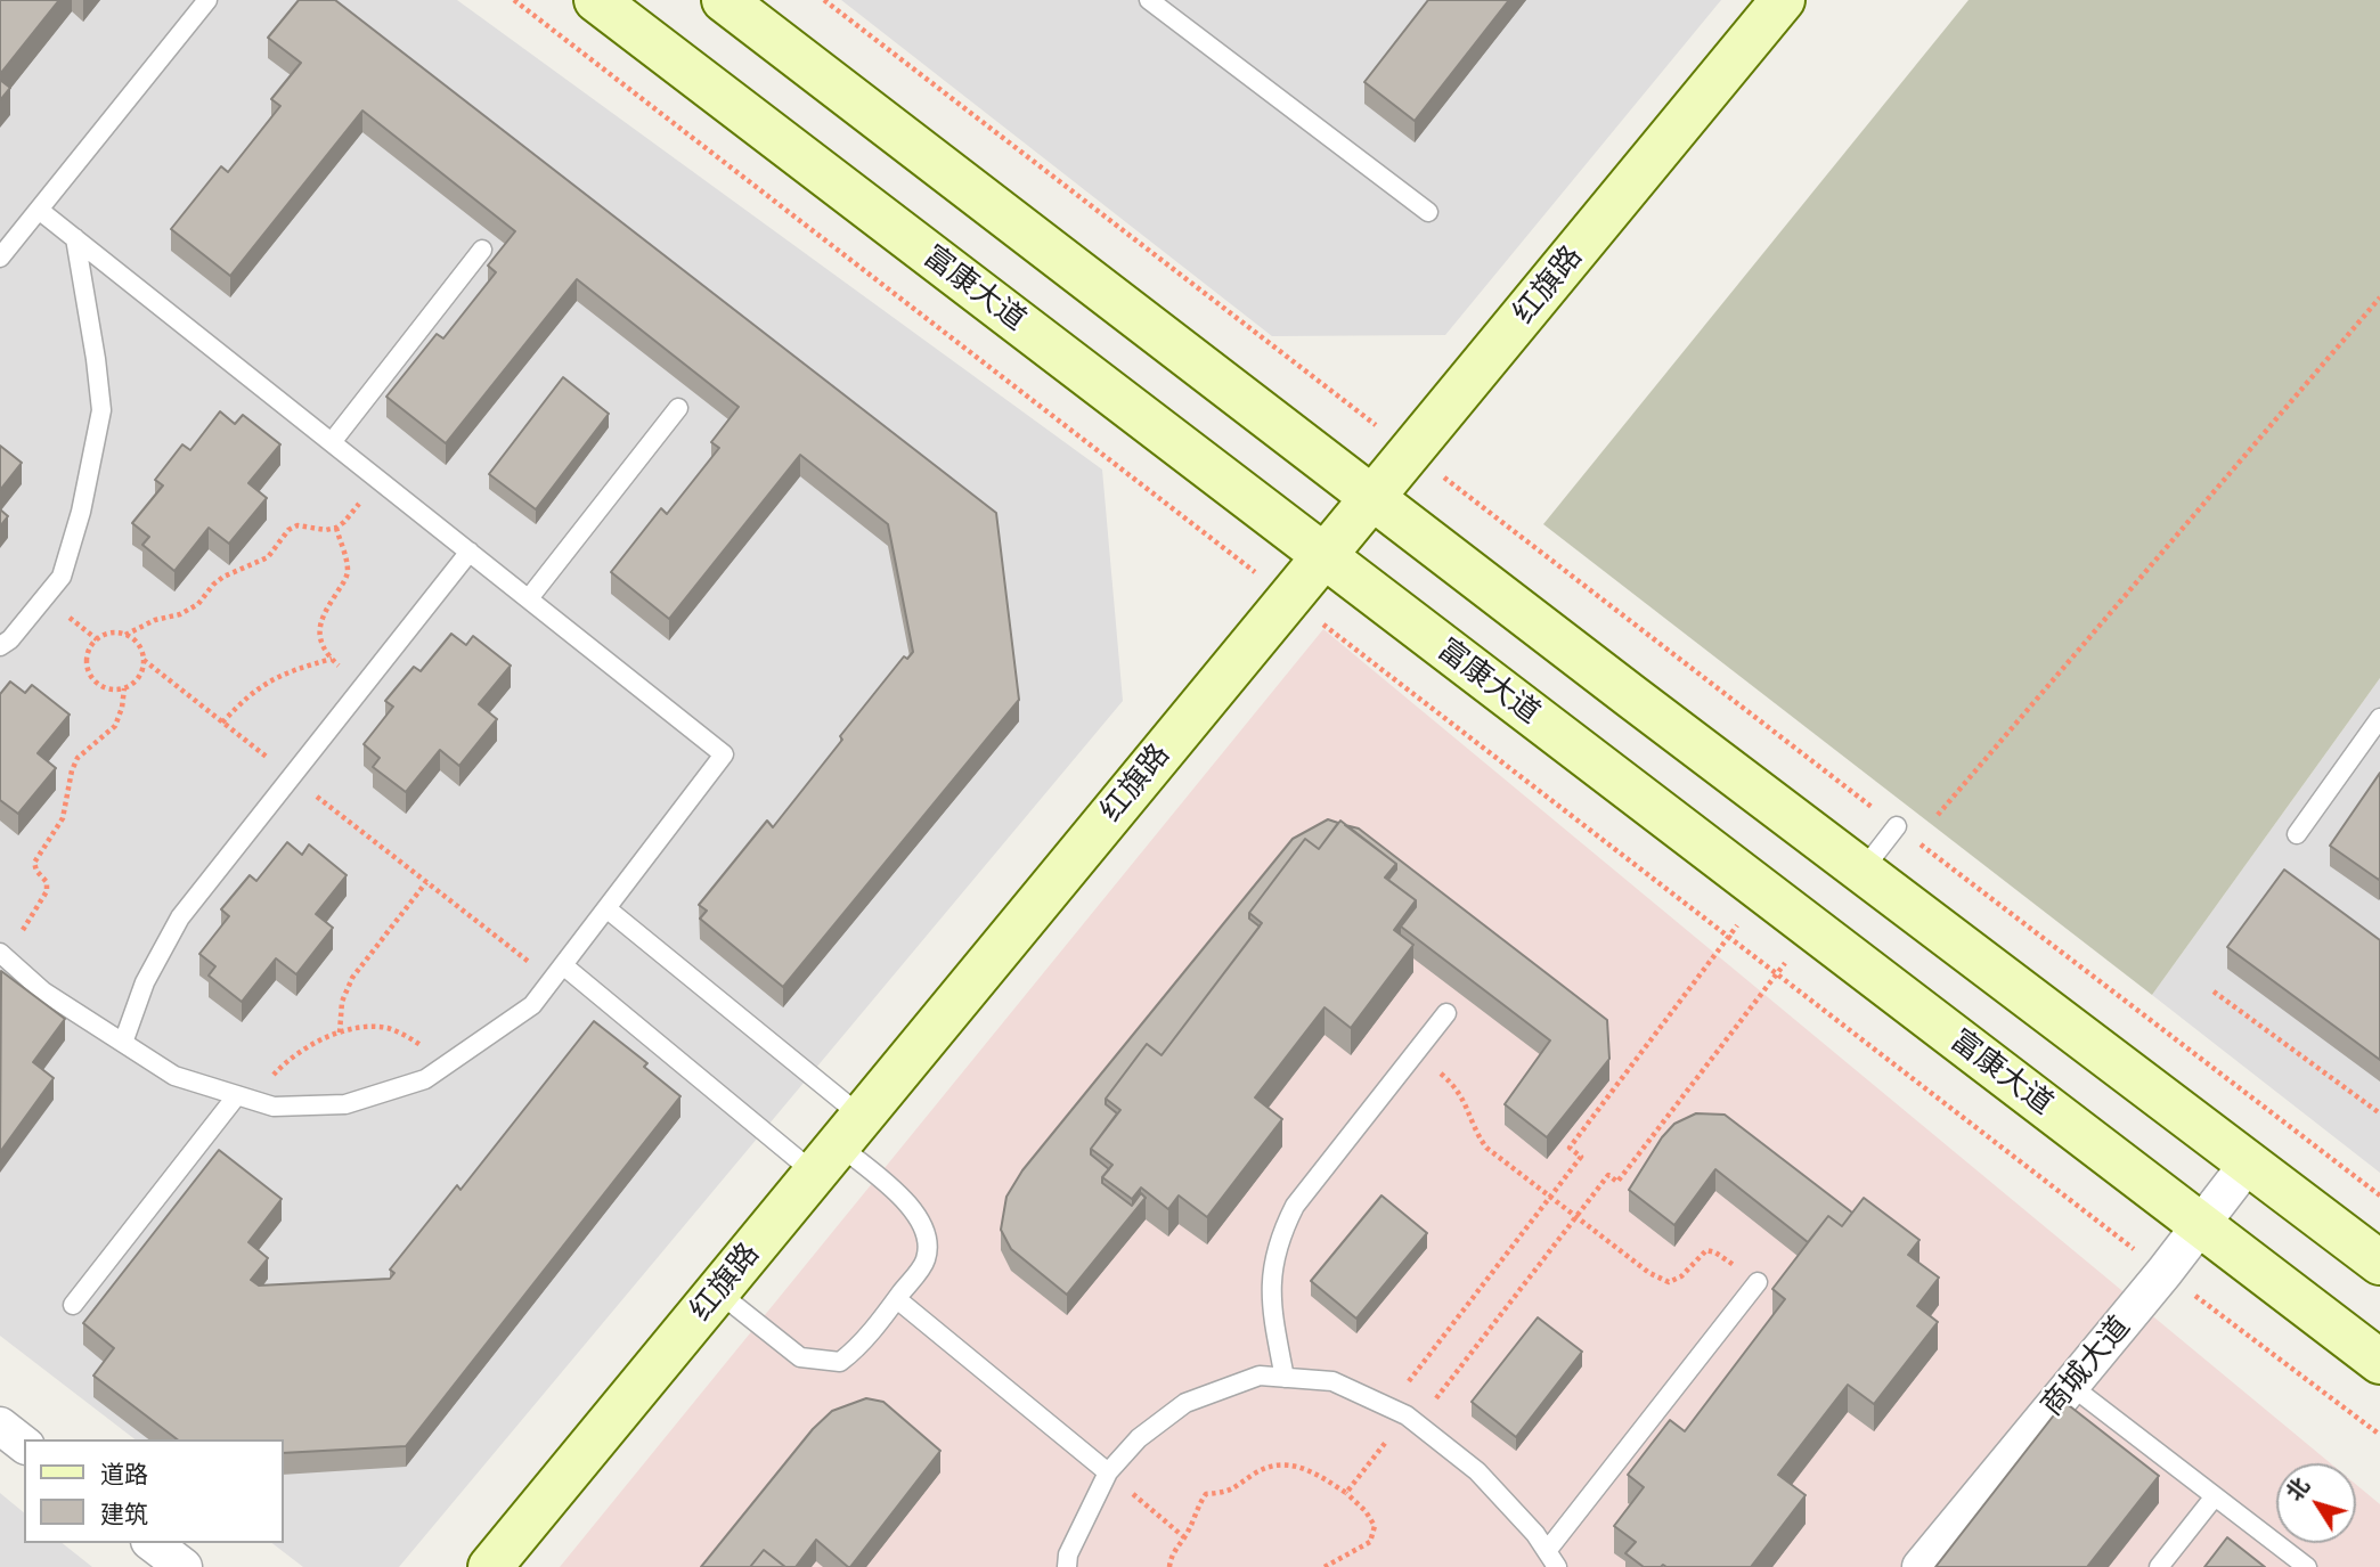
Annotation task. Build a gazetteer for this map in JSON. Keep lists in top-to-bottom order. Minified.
{"streets":{"street":["红旗路","富康大道","商城大道"]},"crossings":[["红旗路","富康大道"],["富康大道","商城大道"]],"legend":["道路","建筑"],"north":"top left"}
